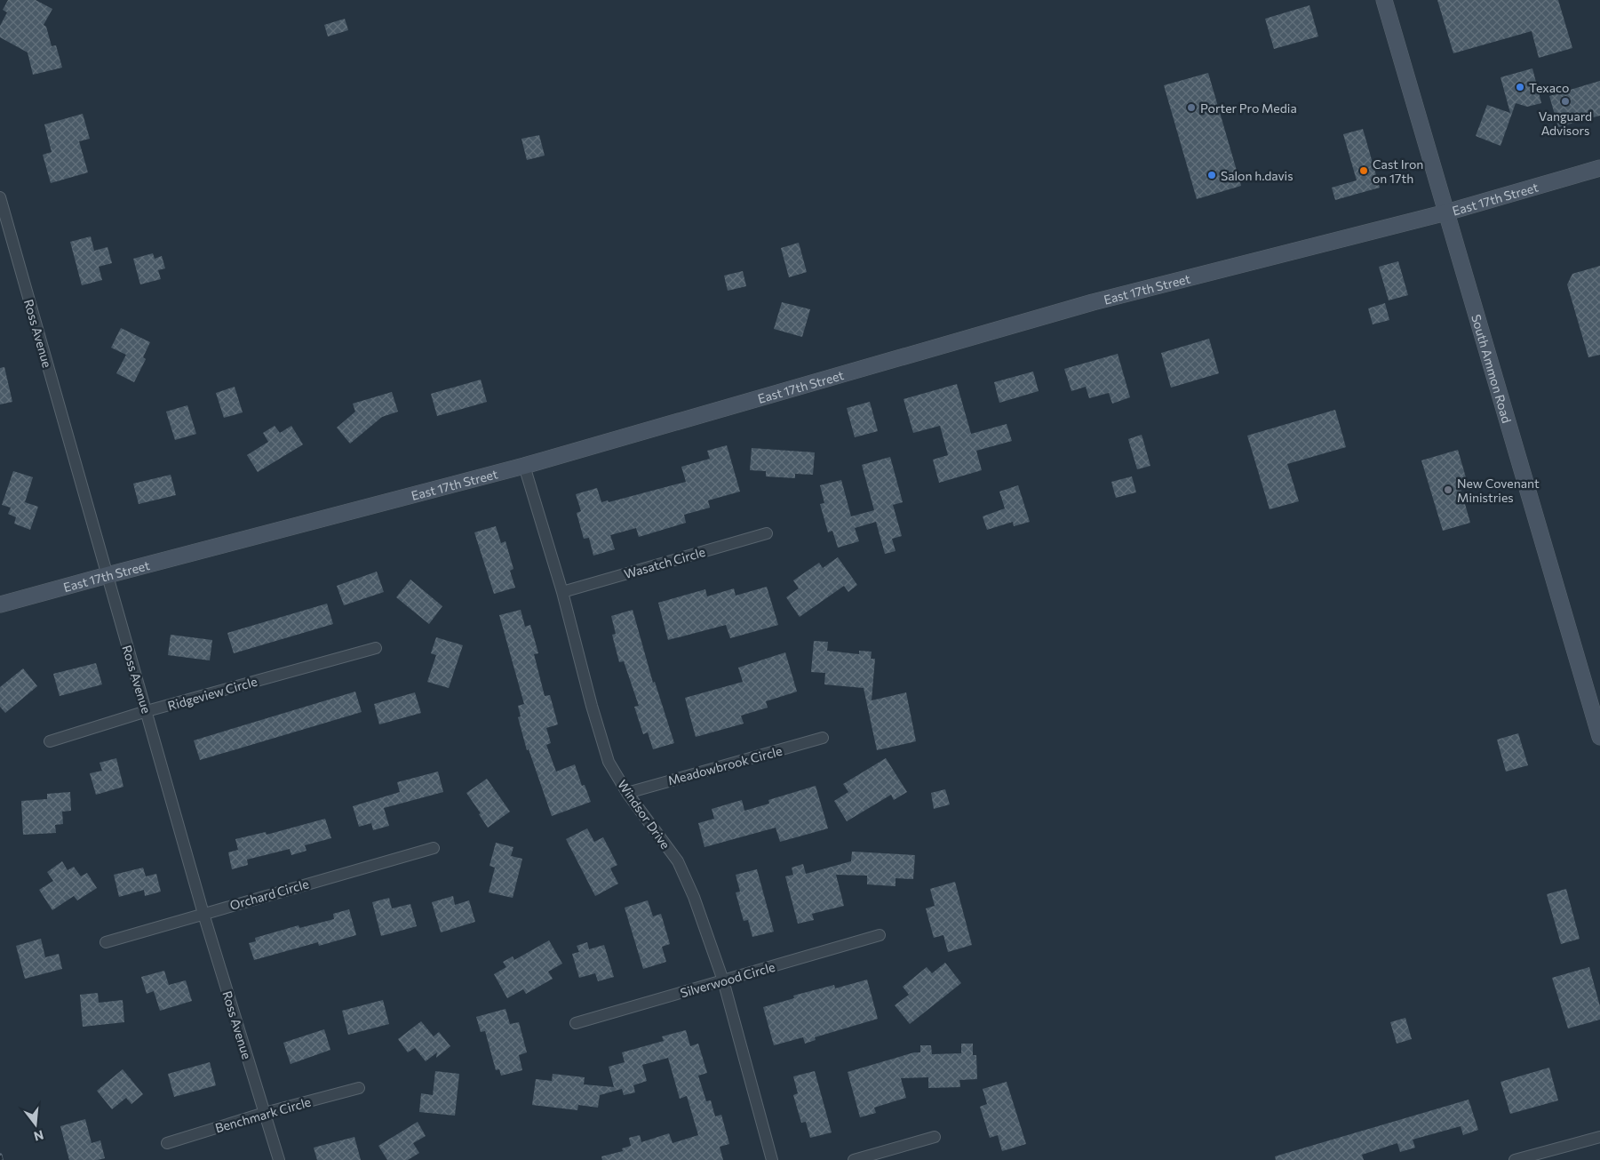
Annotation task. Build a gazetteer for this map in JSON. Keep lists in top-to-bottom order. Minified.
{"streets":{"main road":["East 17th Street","South Ammon Road"],"street":["Ross Avenue","Wasatch Circle","Ridgeview Circle","Meadowbrook Circle","Windsor Drive","Orchard Circle","Silverwood Circle","Benchmark Circle"]},"crossings":[["East 17th Street","Ross Avenue"],["East 17th Street","South Ammon Road"],["East 17th Street","Windsor Drive"],["Ross Avenue","Ridgeview Circle"],["Ross Avenue","Orchard Circle"],["Ross Avenue","Benchmark Circle"],["Wasatch Circle","Windsor Drive"],["Meadowbrook Circle","Windsor Drive"],["Windsor Drive","Silverwood Circle"]],"places":["Texaco","Vanguard Advisors","Porter Pro Media","Cast Iron on 17th","Salon h.davis","New Covenant Ministries"],"north":"bottom"}
